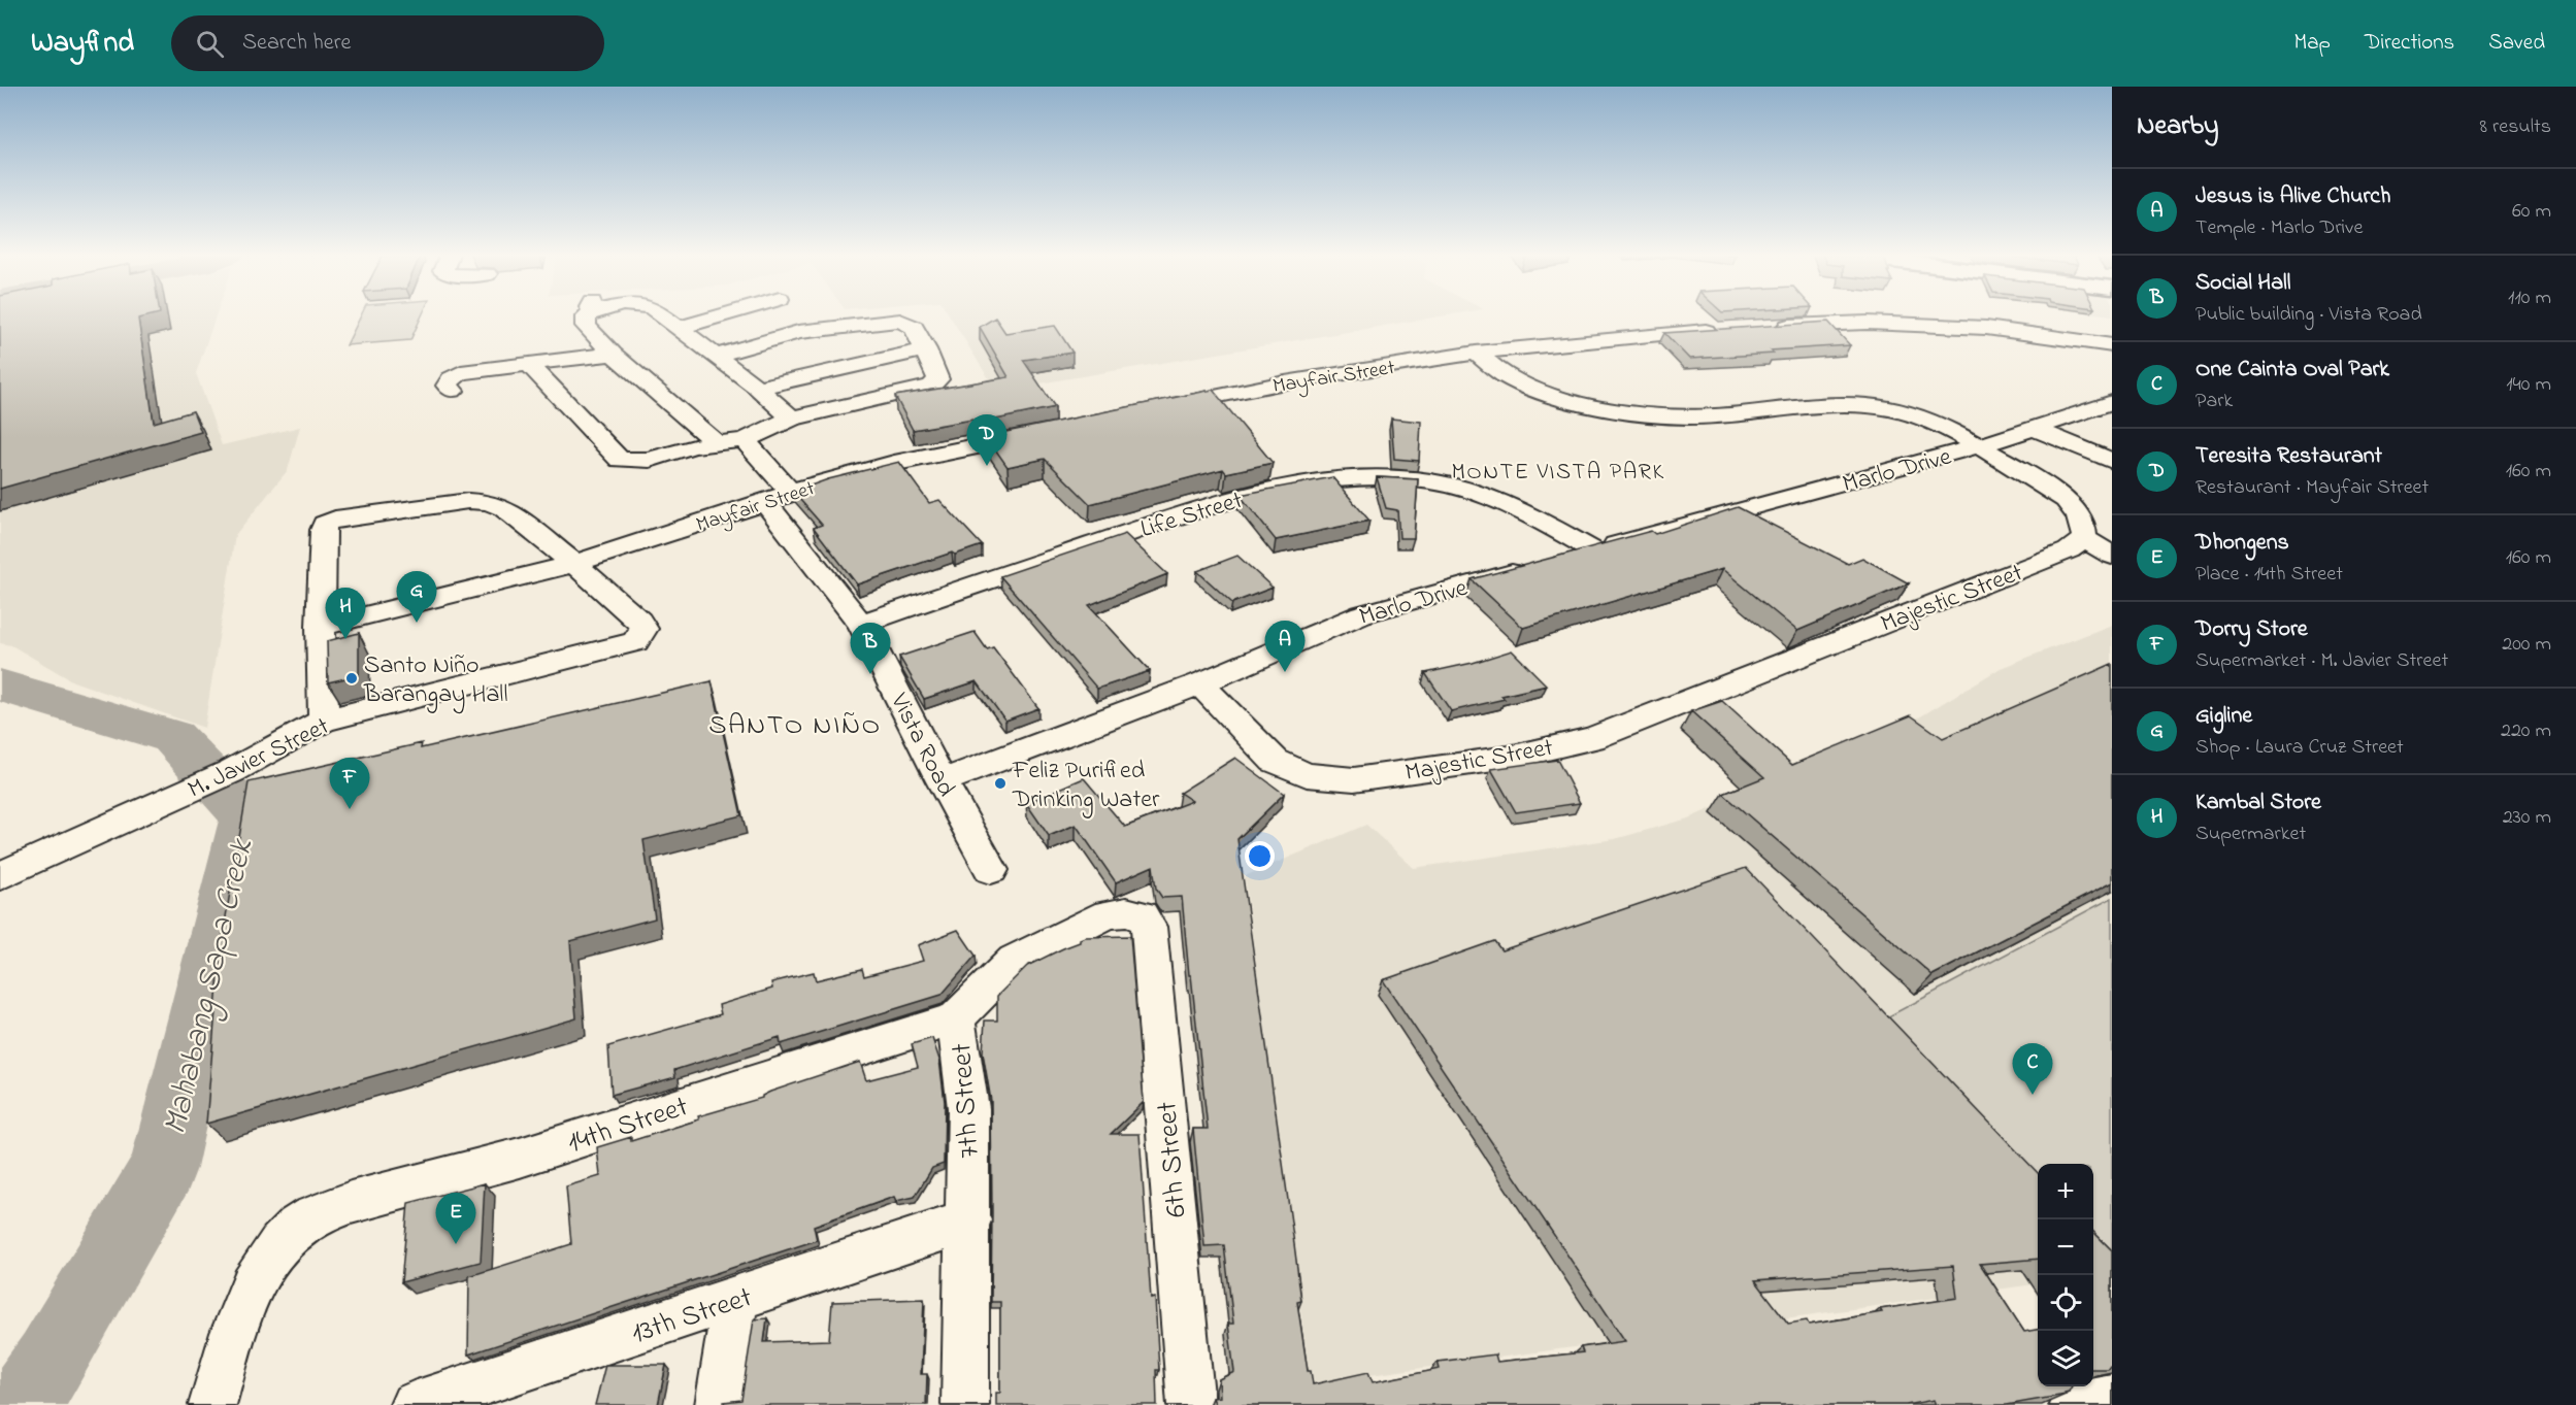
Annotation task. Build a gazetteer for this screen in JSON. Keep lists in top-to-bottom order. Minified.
{"streets":{"street":["Mayfair Street","Marlo Drive","Life Street","Majestic Street","Vista Road","M. Javier Street","7th Street","14th Street","6th Street","13th Street"]},"crossings":[["Mayfair Street","Vista Road"],["Mayfair Street","M. Javier Street"],["Marlo Drive","Life Street"],["Marlo Drive","Majestic Street"],["Marlo Drive","Vista Road"],["Life Street","Vista Road"],["7th Street","14th Street"],["7th Street","6th Street"],["7th Street","13th Street"]],"districts":["MONTE VISTA PARK","SANTO NIÑO"],"water":["Mahabang Sapa Creek"],"places":["Santo Niño Barangay Hall","Feliz Purified Drinking Water"],"page":{"header":"Wayfind","search":"Search here","nav":["Map","Directions","Saved"],"heading":["Nearby","8 results"],"list":[{"mark":"A","name":"Jesus is Alive Church","note":"Temple · Marlo Drive","value":"60 m"},{"mark":"B","name":"Social Hall","note":"Public building · Vista Road","value":"110 m"},{"mark":"C","name":"One Cainta Oval Park","note":"Park","value":"140 m"},{"mark":"D","name":"Teresita Restaurant","note":"Restaurant · Mayfair Street","value":"160 m"},{"mark":"E","name":"Dhongens","note":"Place · 14th Street","value":"160 m"},{"mark":"F","name":"Dorry Store","note":"Supermarket · M. Javier Street","value":"200 m"},{"mark":"G","name":"Gigline","note":"Shop · Laura Cruz Street","value":"220 m"},{"mark":"H","name":"Kambal Store","note":"Supermarket","value":"230 m"}],"pins":["D","G","H","A","B","F","C","E"],"map_buttons":["+","−"]}}
